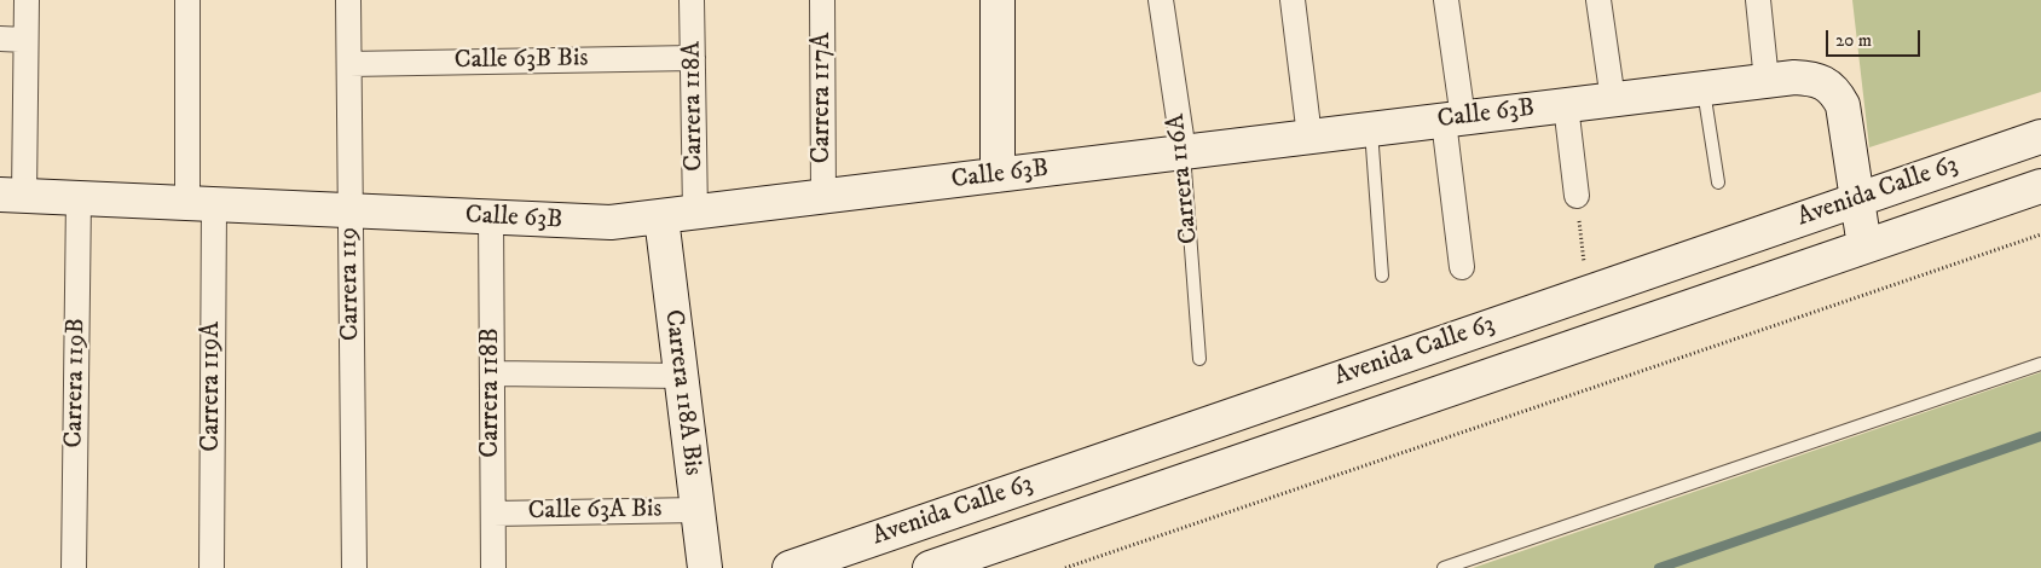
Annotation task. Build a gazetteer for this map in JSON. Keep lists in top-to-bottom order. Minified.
{"streets":{"street":["Calle 63B Bis","Carrera 117A","Carrera 118A","Calle 63B","Carrera 116A","Avenida Calle 63","Carrera 119","Carrera 119B","Carrera 119A","Carrera 118B","Carrera 118A Bis","Calle 63A Bis"]},"crossings":[["Calle 63B Bis","Carrera 118A"],["Calle 63B Bis","Carrera 119"],["Carrera 117A","Calle 63B"],["Carrera 118A","Calle 63B"],["Calle 63B","Carrera 116A"],["Calle 63B","Avenida Calle 63"],["Calle 63B","Carrera 119"],["Calle 63B","Carrera 119B"],["Calle 63B","Carrera 119A"],["Calle 63B","Carrera 118B"],["Calle 63B","Carrera 118A Bis"],["Carrera 118B","Calle 63A Bis"],["Carrera 118A Bis","Calle 63A Bis"]],"scale_bar":"20 m"}
